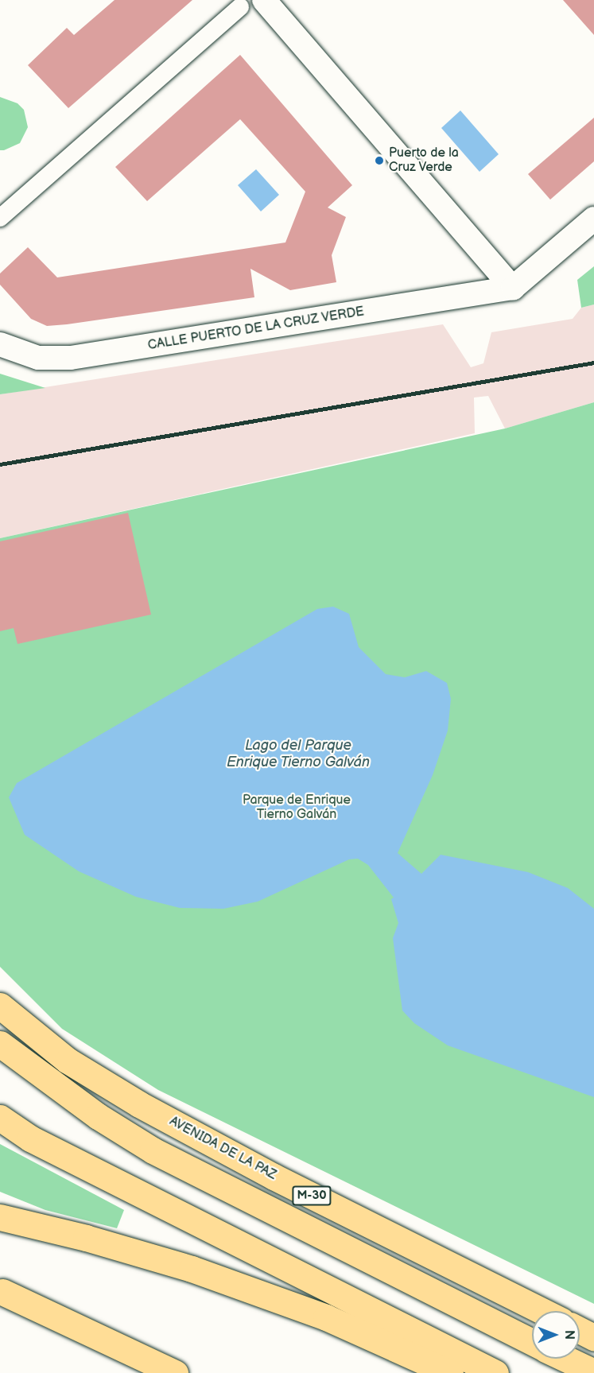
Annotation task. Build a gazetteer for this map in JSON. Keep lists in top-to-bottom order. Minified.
{"streets":{"highway":["AVENIDA DE LA PAZ","M-30"],"street":["CALLE PUERTO DE LA CRUZ VERDE"]},"water":["Lago del Parque Enrique Tierno Galván"],"parks":["Parque de Enrique Tierno Galván"],"places":["Puerto de la Cruz Verde"],"north":"right"}
